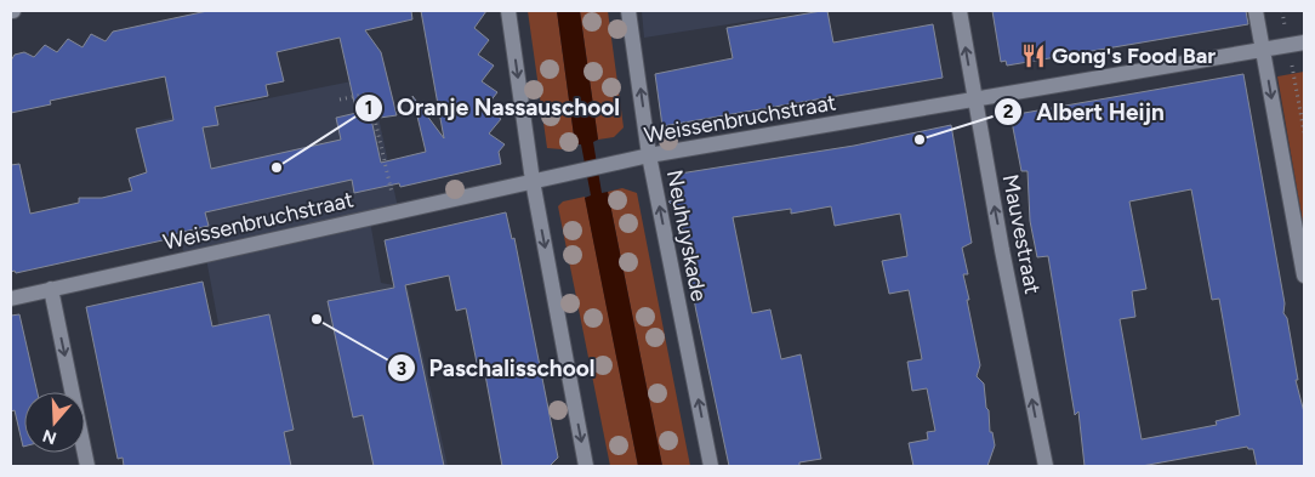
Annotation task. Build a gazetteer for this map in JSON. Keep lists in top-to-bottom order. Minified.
{"streets":{"street":["Weissenbruchstraat","Mauvestraat","Neuhuyskade"]},"crossings":[["Weissenbruchstraat","Mauvestraat"],["Weissenbruchstraat","Neuhuyskade"]],"one_way":["Mauvestraat"],"places":{"restaurant":["Gong's Food Bar"],"other":["Albert Heijn","Oranje Nassauschool","Paschalisschool"]},"north":"bottom"}
